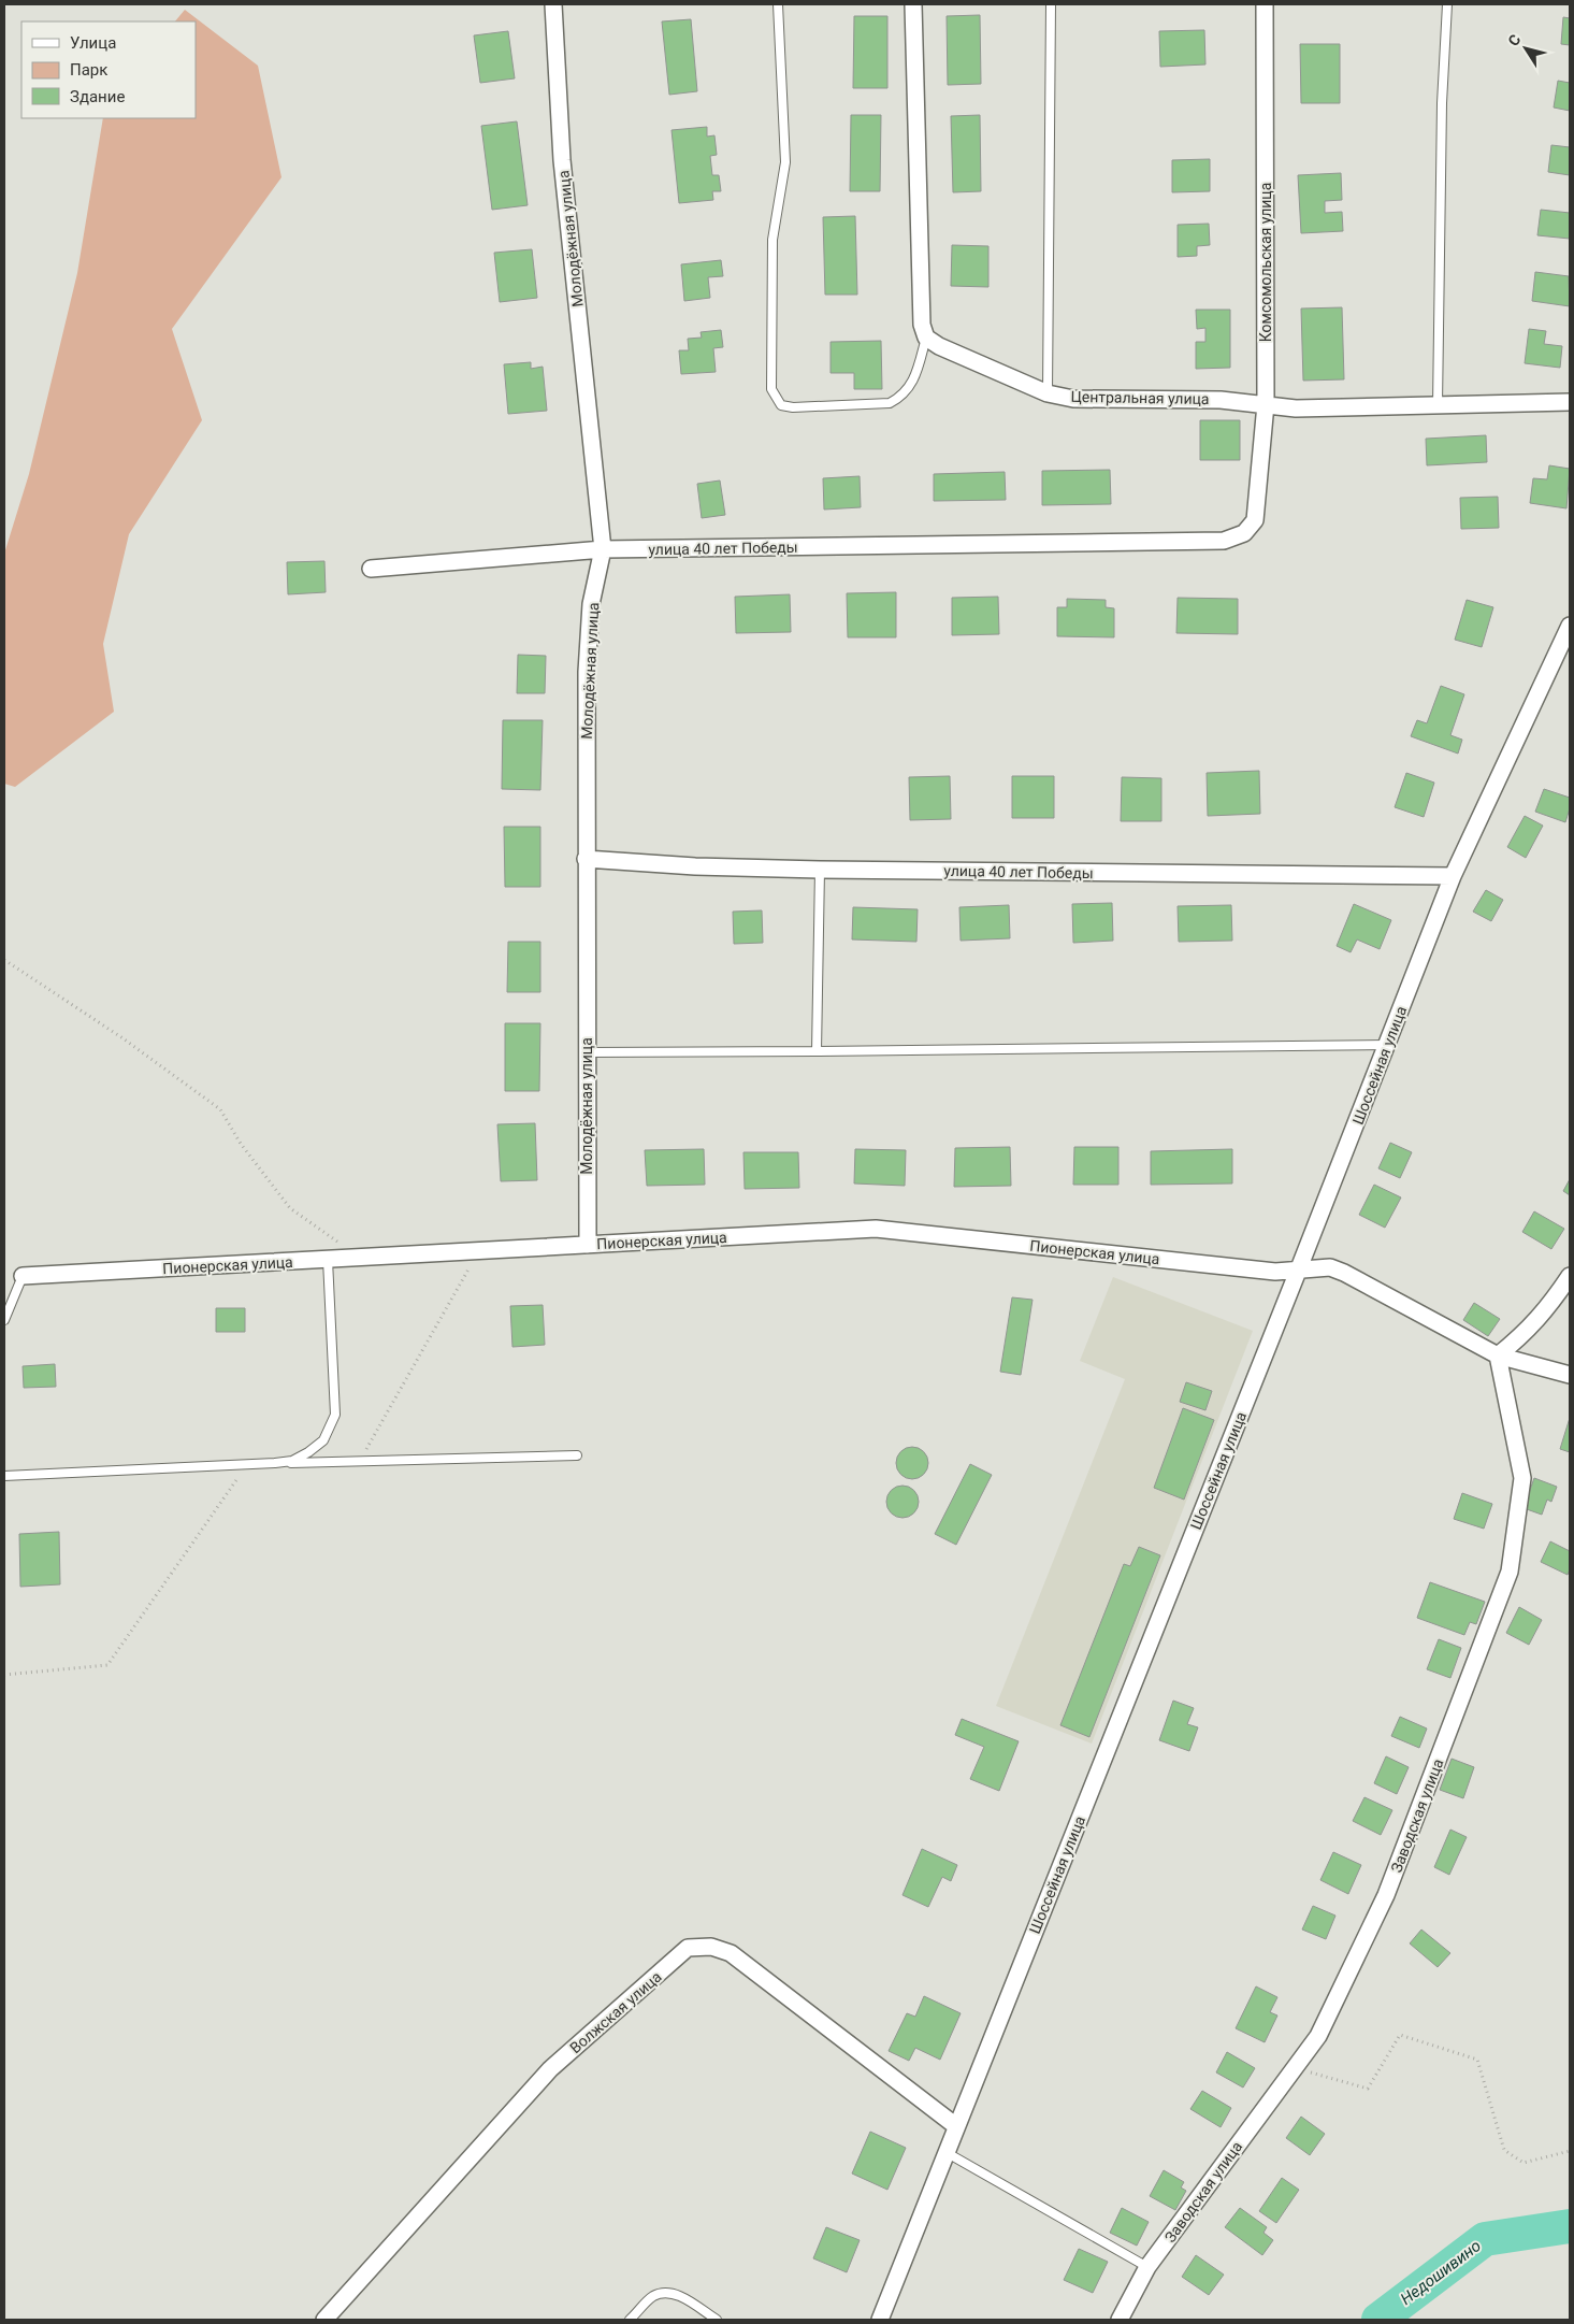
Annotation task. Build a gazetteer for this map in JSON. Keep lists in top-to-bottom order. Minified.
{"streets":{"street":["Молодёжная улица","Комсомольская улица","Центральная улица","улица 40 лет Победы","Шоссейная улица","Пионерская улица","Заводская улица","Волжская улица"]},"crossings":[["Молодёжная улица","улица 40 лет Победы"],["Молодёжная улица","Пионерская улица"],["Комсомольская улица","Центральная улица"],["Комсомольская улица","улица 40 лет Победы"],["улица 40 лет Победы","Шоссейная улица"],["Шоссейная улица","Пионерская улица"],["Шоссейная улица","Волжская улица"],["Пионерская улица","Заводская улица"]],"water":["Недошивино"],"legend":["Улица","Парк","Здание"],"north":"top left"}
